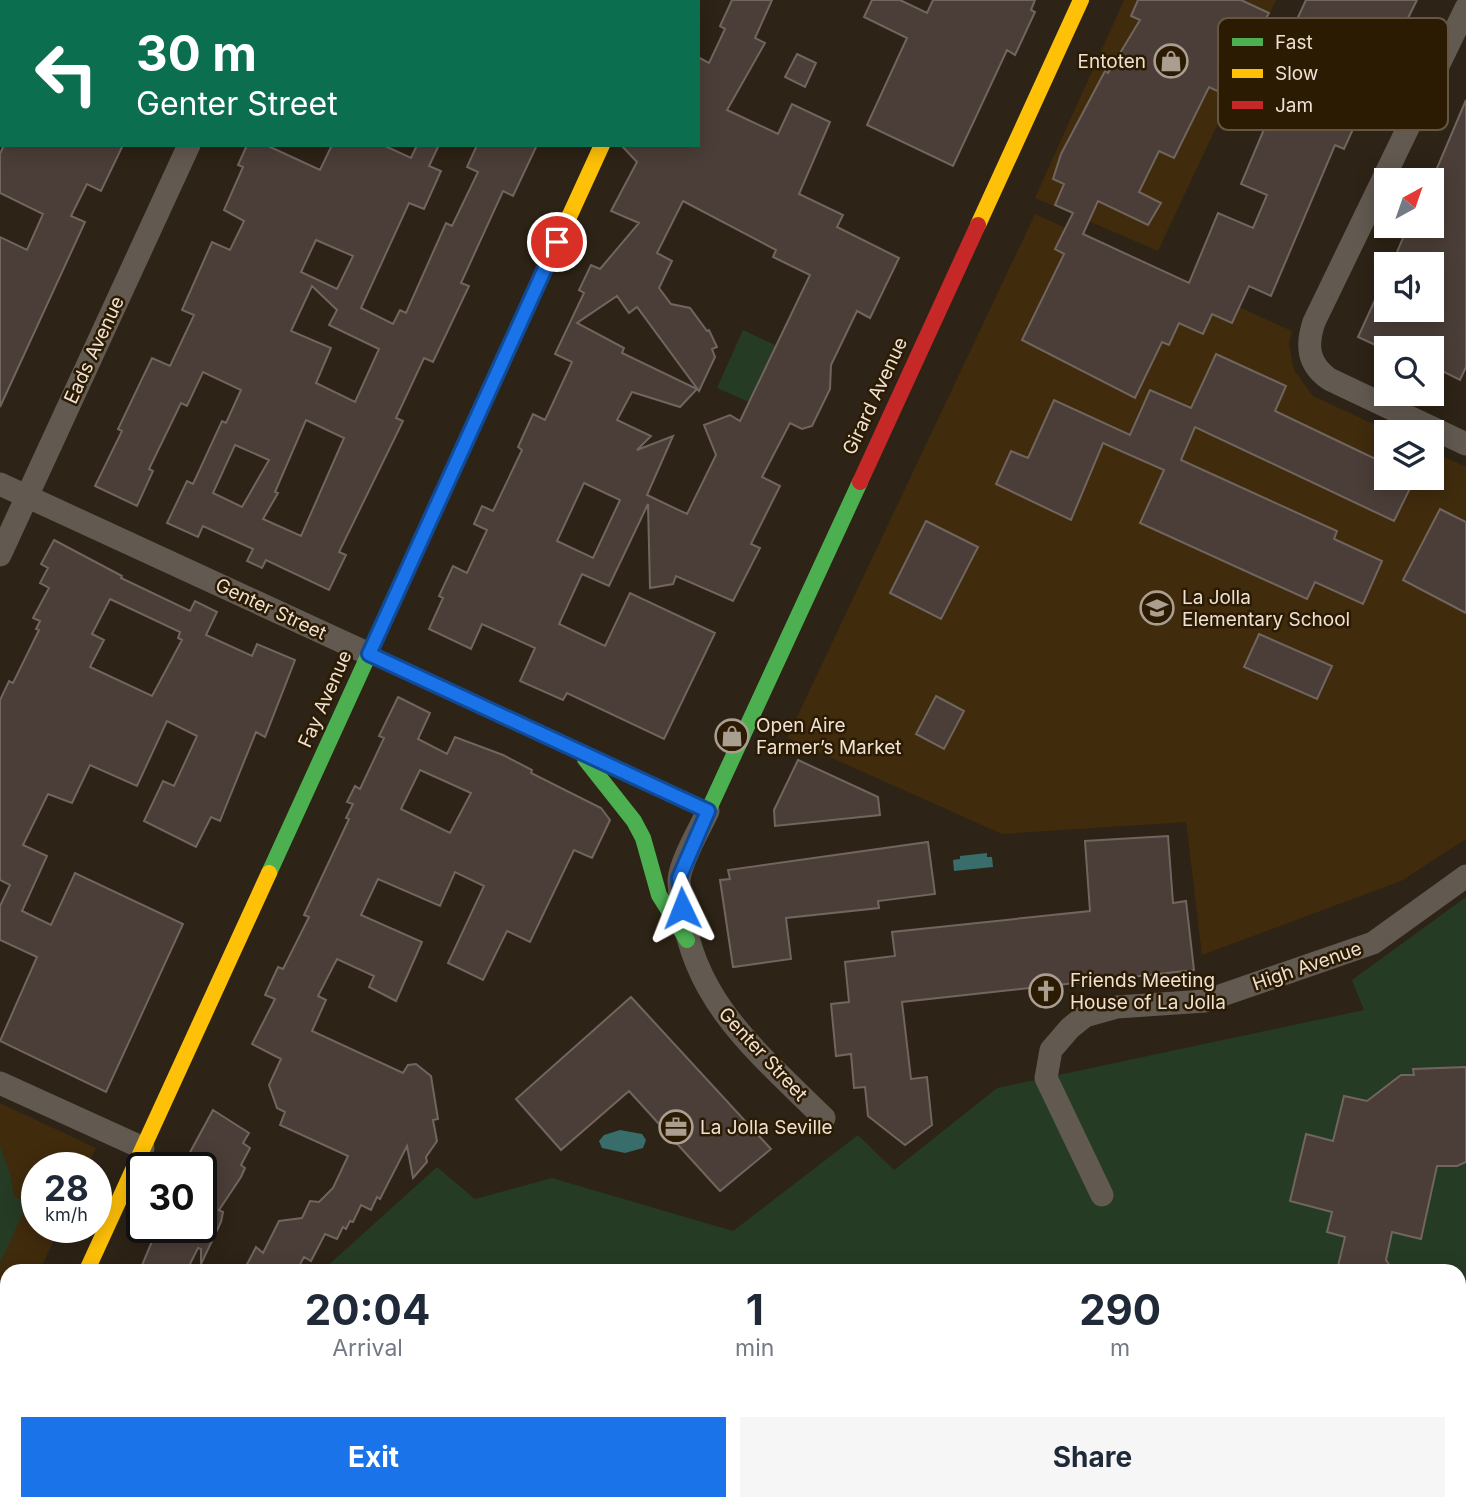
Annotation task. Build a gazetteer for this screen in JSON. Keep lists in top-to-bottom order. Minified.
{"streets":{"street":["Eads Avenue","Girard Avenue","Genter Street","Fay Avenue","High Avenue"]},"crossings":[["Eads Avenue","Genter Street"],["Girard Avenue","Genter Street"],["Genter Street","Fay Avenue"]],"places":{"shop":["Entoten","Open Aire Farmer’s Market"],"school or university":["La Jolla Elementary School"],"church":["Friends Meeting House of La Jolla"],"office":["La Jolla Seville"]},"legend":["Fast","Slow","Jam"],"north":"top right","page":{"turn":["30 m","Genter Street"],"speed":"28 km/h","limit":"30","eta":["20:04","Arrival","1","min","290","m"],"buttons":["Exit","Share"]}}
